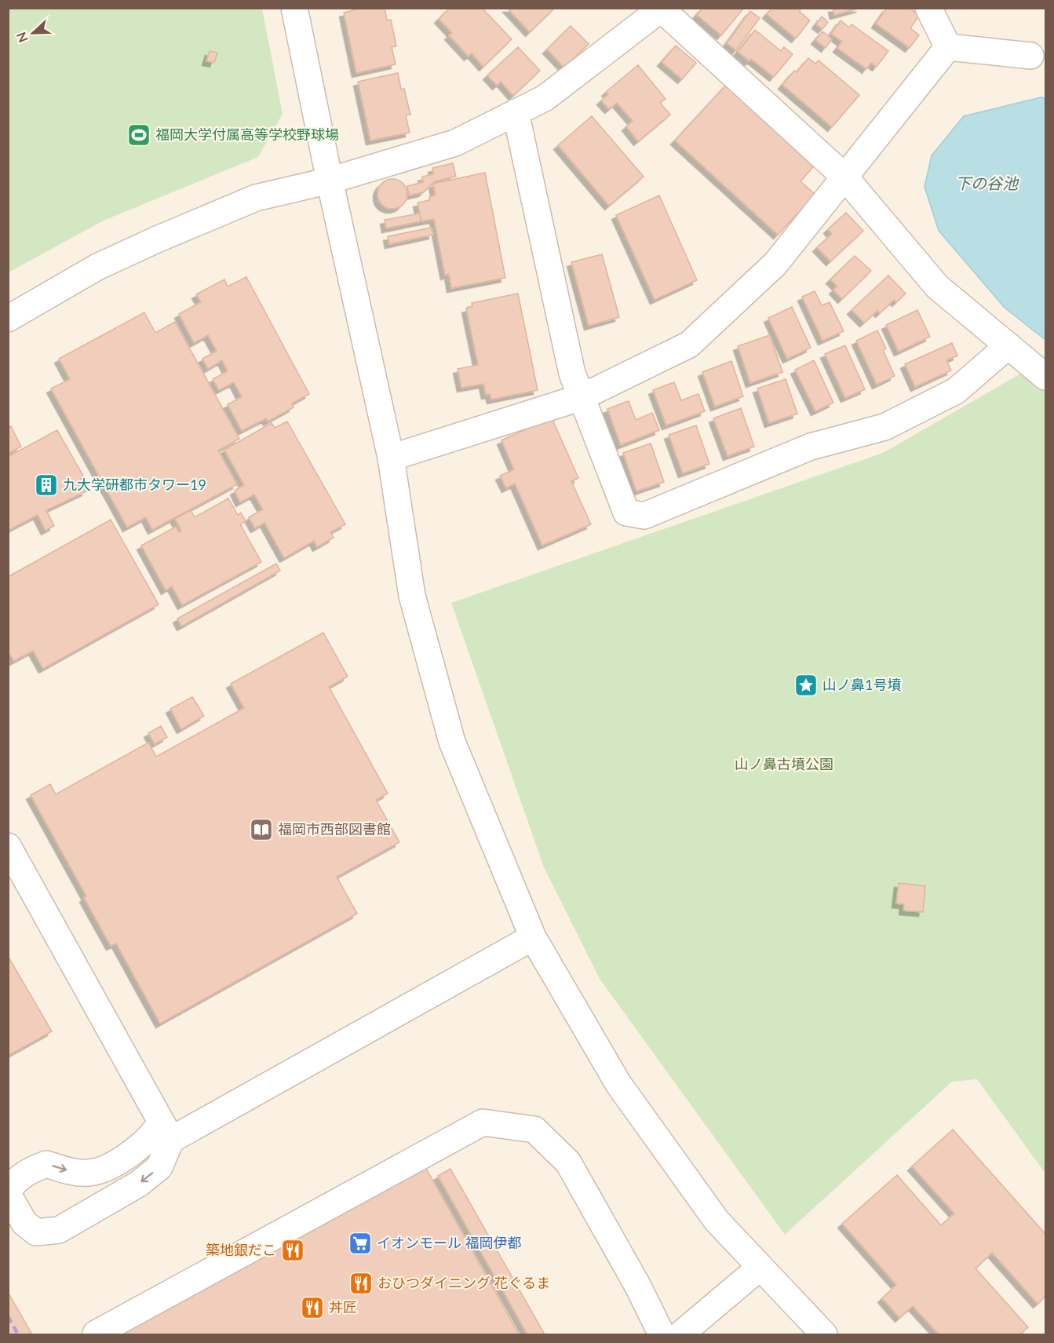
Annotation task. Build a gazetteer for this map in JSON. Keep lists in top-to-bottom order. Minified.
{"water":["下の谷池"],"parks":["山ノ鼻古墳公園"],"places":{"sports":["福岡大学付属高等学校野球場"],"building":["九大学研都市タワー19"],"place":["山ノ鼻1号墳"],"library":["福岡市西部図書館"],"supermarket":["イオンモール 福岡伊都"],"restaurant":["築地銀だこ","おひつダイニング 花ぐるま","丼匠"]},"north":"left"}
